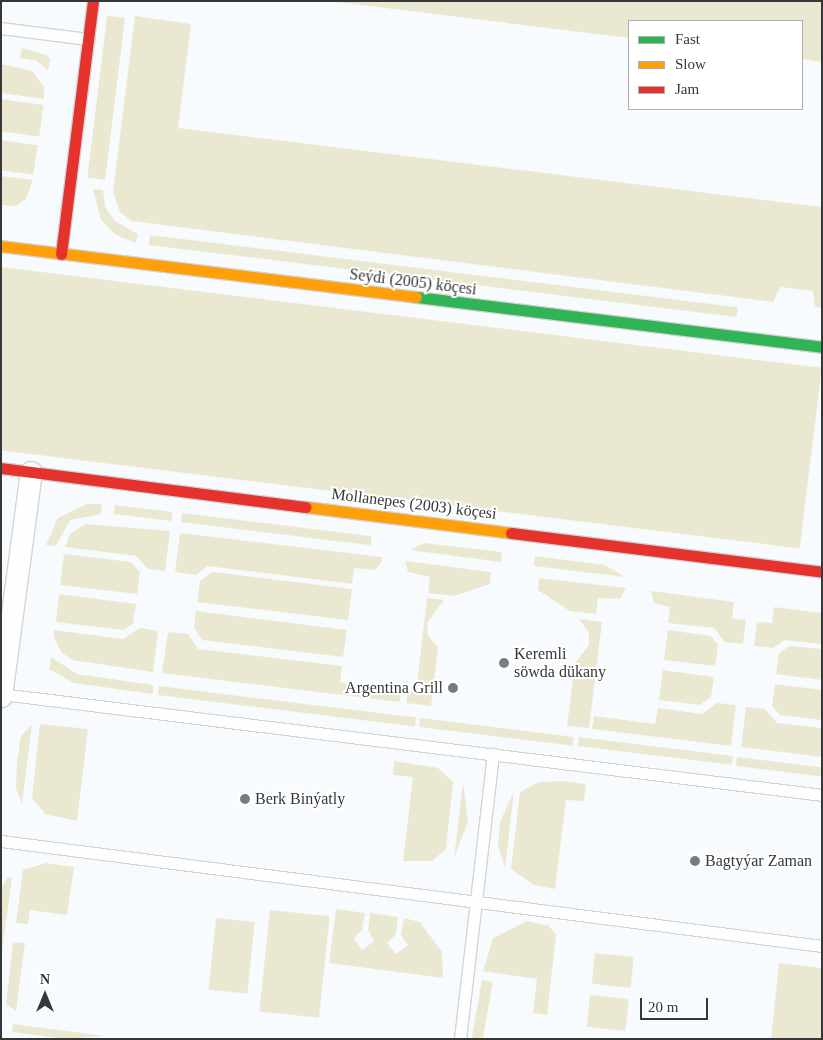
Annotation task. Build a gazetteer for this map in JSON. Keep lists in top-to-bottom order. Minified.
{"streets":{"street":["Seýdi (2005) köçesi","Mollanepes (2003) köçesi"]},"places":["Keremli söwda dükany","Argentina Grill","Berk Binýatly","Bagtyýar Zaman"],"legend":["Fast","Slow","Jam"],"scale_bar":"20 m","north":"top"}
